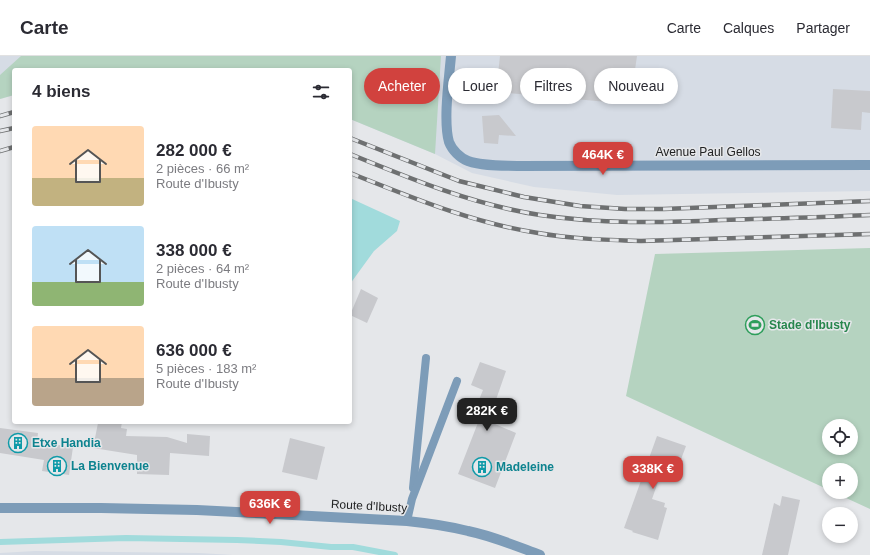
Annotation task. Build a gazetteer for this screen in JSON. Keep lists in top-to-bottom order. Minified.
{"streets":{"street":["Avenue Paul Gellos","Route d'Ibusty"]},"places":{"sports":["Stade d'Ibusty"],"building":["Etxe Handia","La Bienvenue","Madeleine"]},"page":{"header":"Carte","nav":["Carte","Calques","Partager"],"chip":["Acheter","Louer","Filtres","Nouveau"],"heading":"4 biens","list":[{"name":"282 000 €","note":"2 pièces · 66 m² · Route d'Ibusty"},{"name":"338 000 €","note":"2 pièces · 64 m² · Route d'Ibusty"},{"name":"636 000 €","note":"5 pièces · 183 m² · Route d'Ibusty"}],"price":["464K €","282K €","338K €","636K €"],"map_buttons":["+","−"]}}
